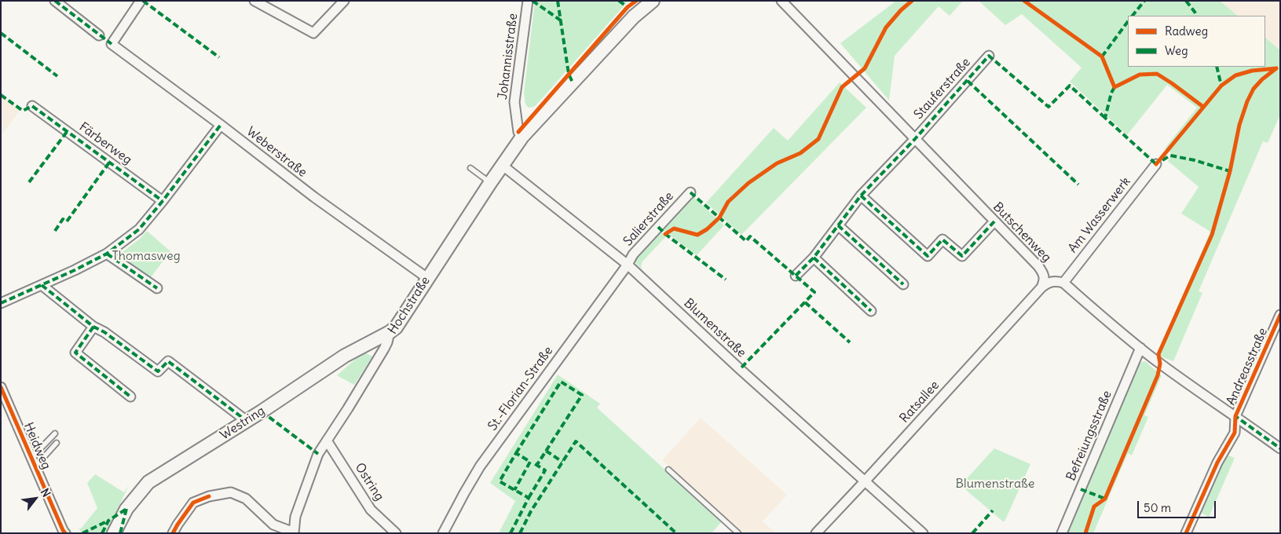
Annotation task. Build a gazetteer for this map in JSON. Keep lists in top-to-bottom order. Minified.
{"streets":{"main road":["Hochstraße","Westring"],"street":["Johannisstraße","Stauferstraße","Färberweg","Weberstraße","Am Wasserwerk","Salierstraße","Butschenweg","Blumenstraße","Andreasstraße","St.-Florian-Straße","Ratsallee","Befreiungsstraße","Heidweg","Ostring"]},"crossings":[["Johannisstraße","Hochstraße"],["Stauferstraße","Butschenweg"],["Weberstraße","Hochstraße"],["Am Wasserwerk","Butschenweg"],["Salierstraße","Blumenstraße"],["Salierstraße","St.-Florian-Straße"],["Butschenweg","Ratsallee"],["Hochstraße","Blumenstraße"],["Hochstraße","Westring"],["Hochstraße","Ostring"],["Blumenstraße","St.-Florian-Straße"],["Blumenstraße","Ratsallee"]],"parks":["Thomasweg","Blumenstraße"],"legend":["Radweg","Weg"],"scale_bar":"50 m","north":"top right"}
